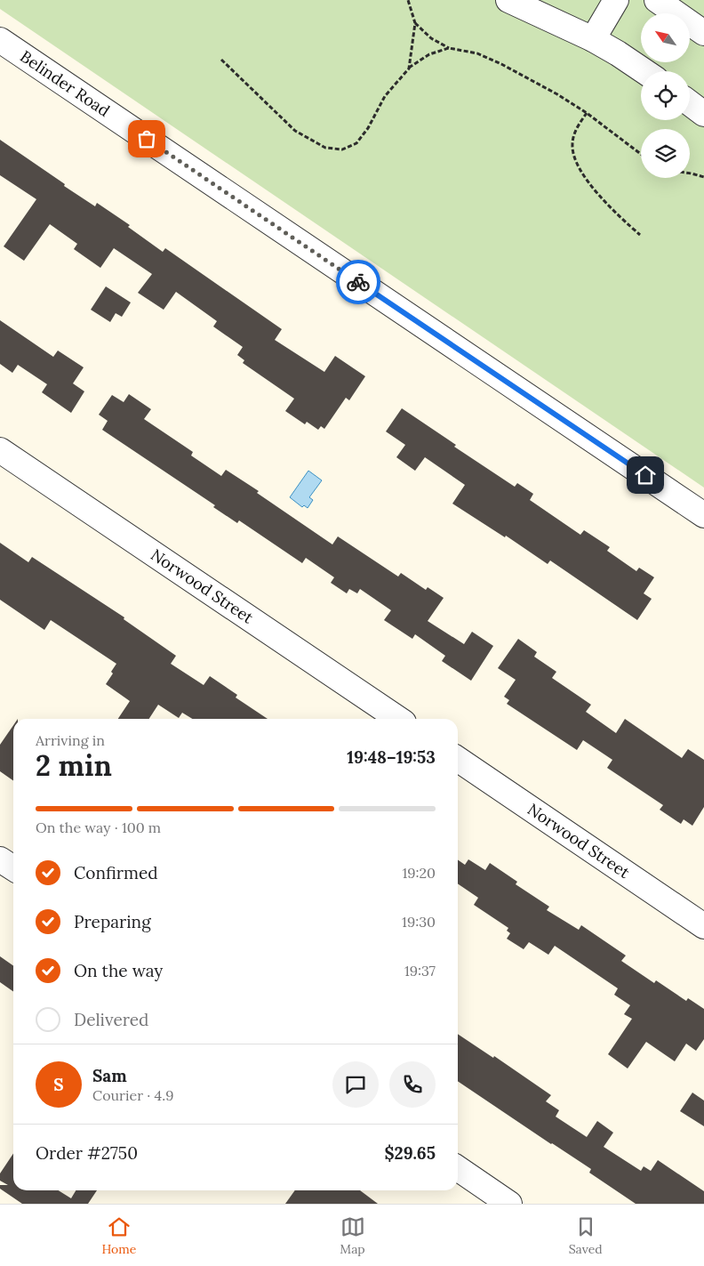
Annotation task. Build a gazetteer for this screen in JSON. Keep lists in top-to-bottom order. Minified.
{"streets":{"street":["Belinder Road","Norwood Street"]},"north":"top left","page":{"heading":["2 min","Arriving in","19:48–19:53"],"panel":["Sam","Courier · 4.9","Order #2750","$29.65"],"bar":"On the way · 100 m","list":[["Confirmed","19:20"],["Preparing","19:30"],["On the way","19:37"],"Delivered"],"round":"S","tabs":["Home","Map","Saved"]}}
